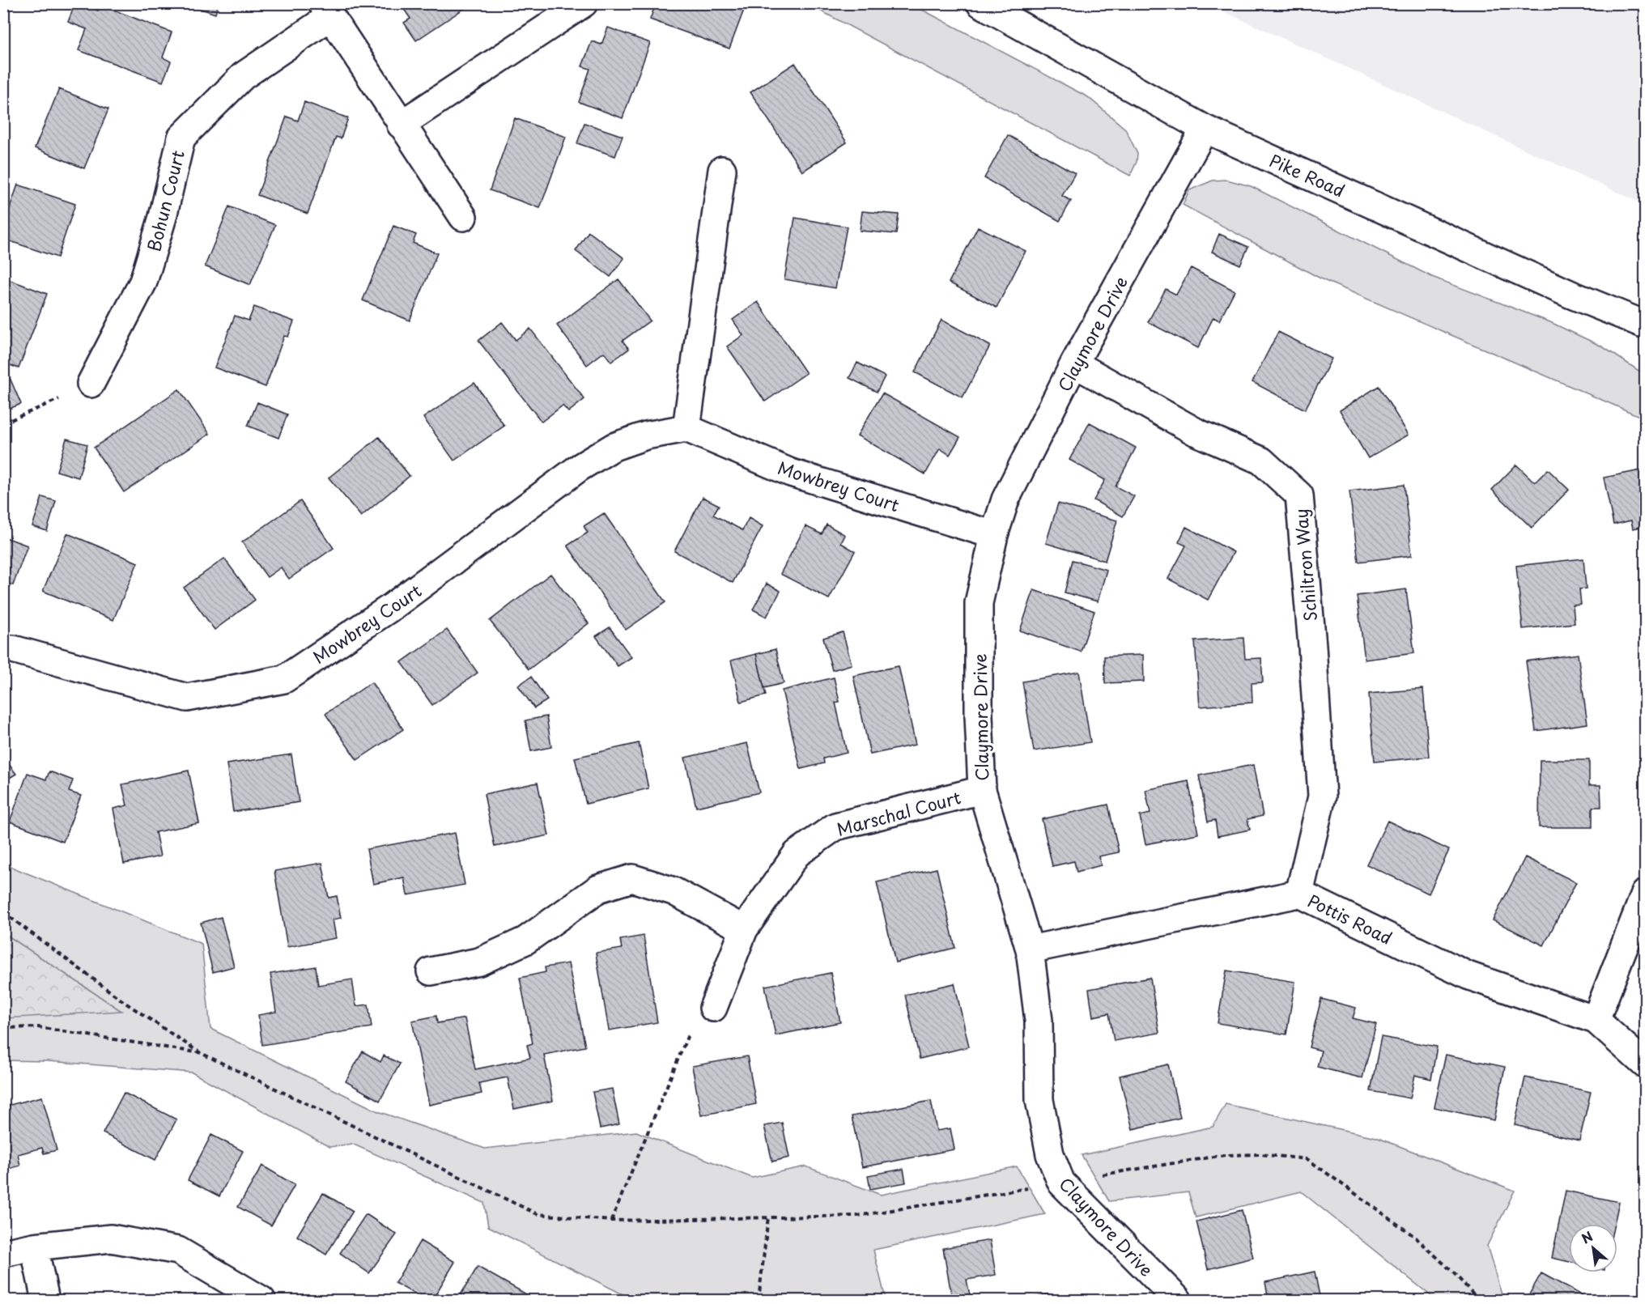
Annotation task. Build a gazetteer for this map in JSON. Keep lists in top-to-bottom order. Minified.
{"streets":{"street":["Pike Road","Bohun Court","Claymore Drive","Mowbrey Court","Schiltron Way","Marschal Court","Pottis Road"]},"crossings":[["Pike Road","Claymore Drive"],["Claymore Drive","Mowbrey Court"],["Claymore Drive","Schiltron Way"],["Claymore Drive","Marschal Court"],["Claymore Drive","Pottis Road"],["Schiltron Way","Pottis Road"]],"north":"top left"}
